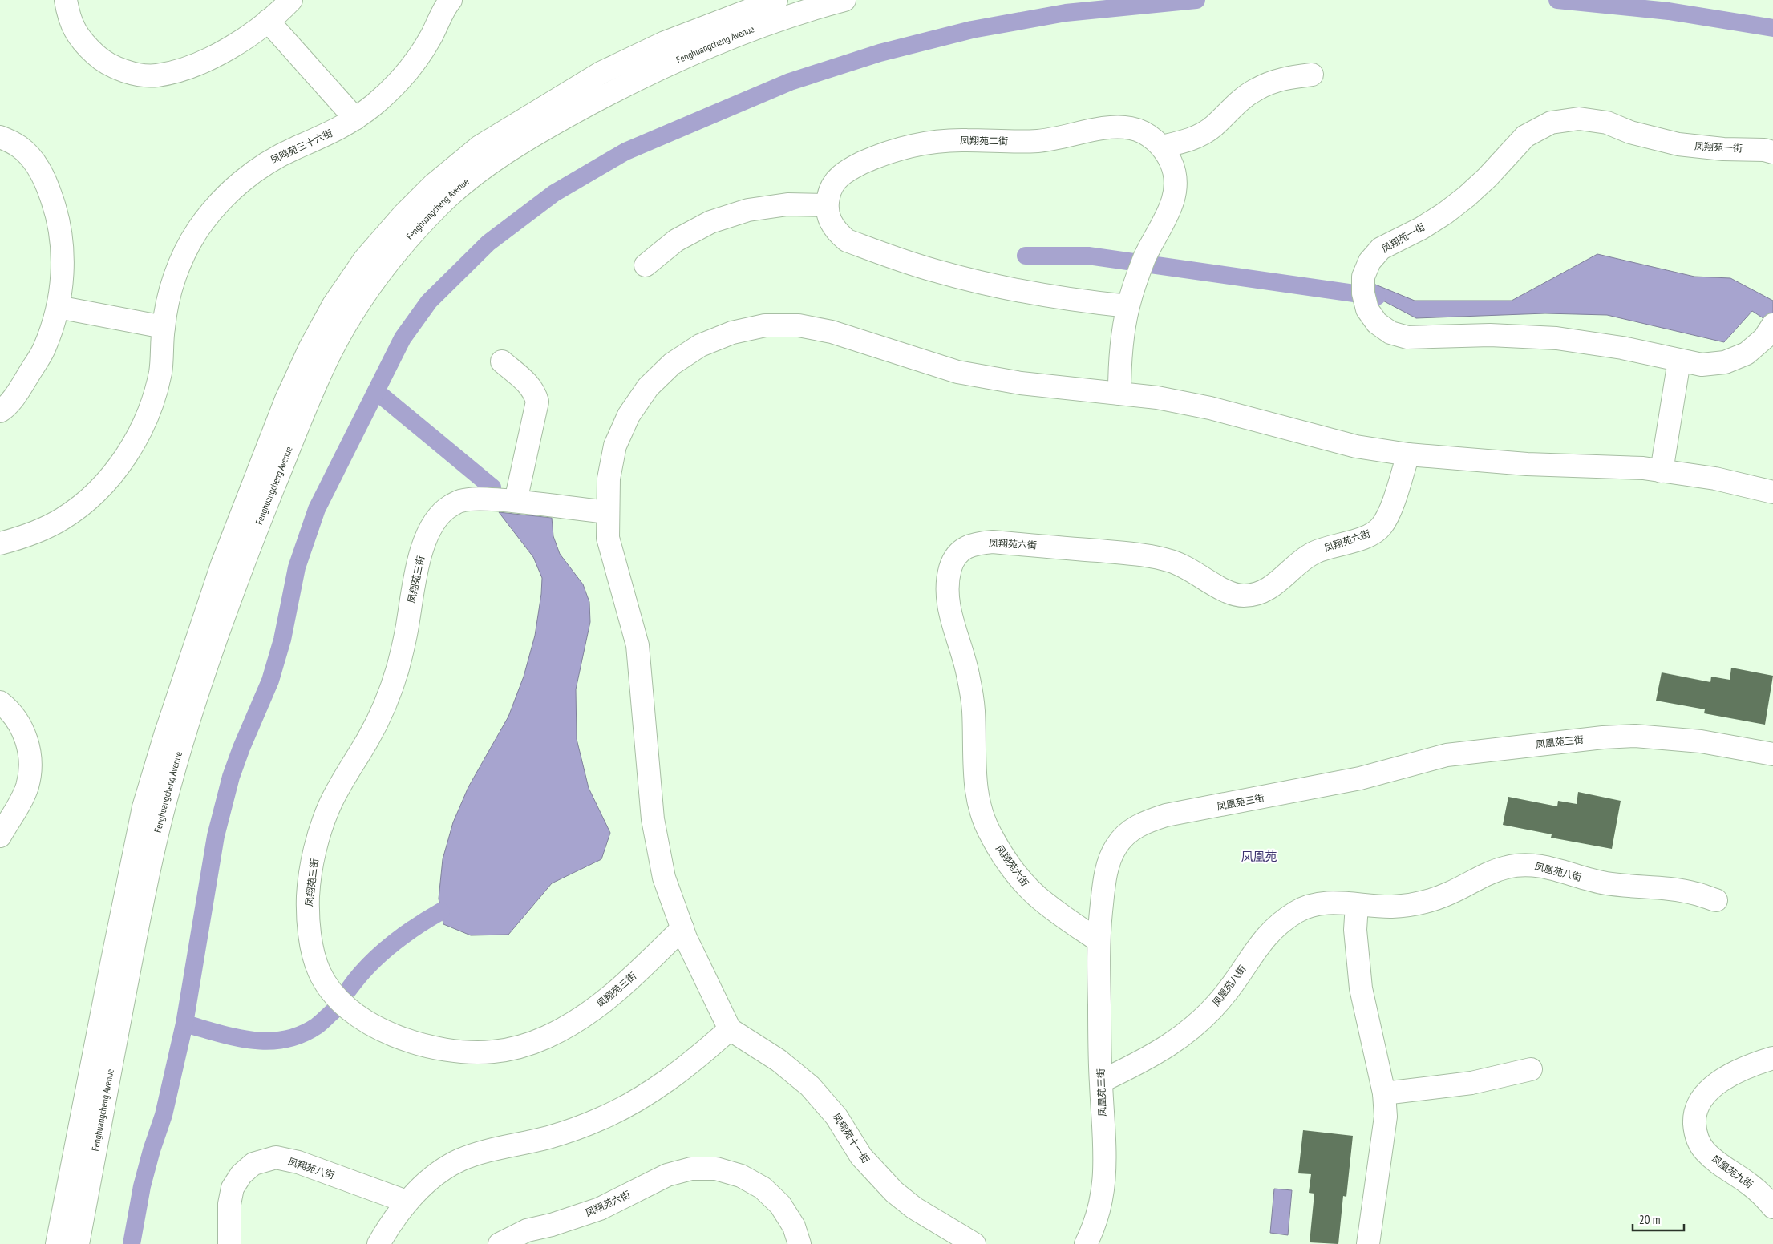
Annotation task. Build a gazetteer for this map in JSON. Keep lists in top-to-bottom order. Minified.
{"streets":{"main road":["Fenghuangcheng Avenue","凤翔苑二街","凤鸣苑三十六街","凤翔苑一街","凤翔苑六街","凤翔苑三街","凤凰苑三街","凤凰苑八街","凤翔苑十一街","凤翔苑八街","凤凰苑九街"]},"crossings":[["凤翔苑六街","凤凰苑三街"],["凤凰苑三街","凤凰苑八街"]],"districts":["凤凰苑"],"scale_bar":"20 m"}
